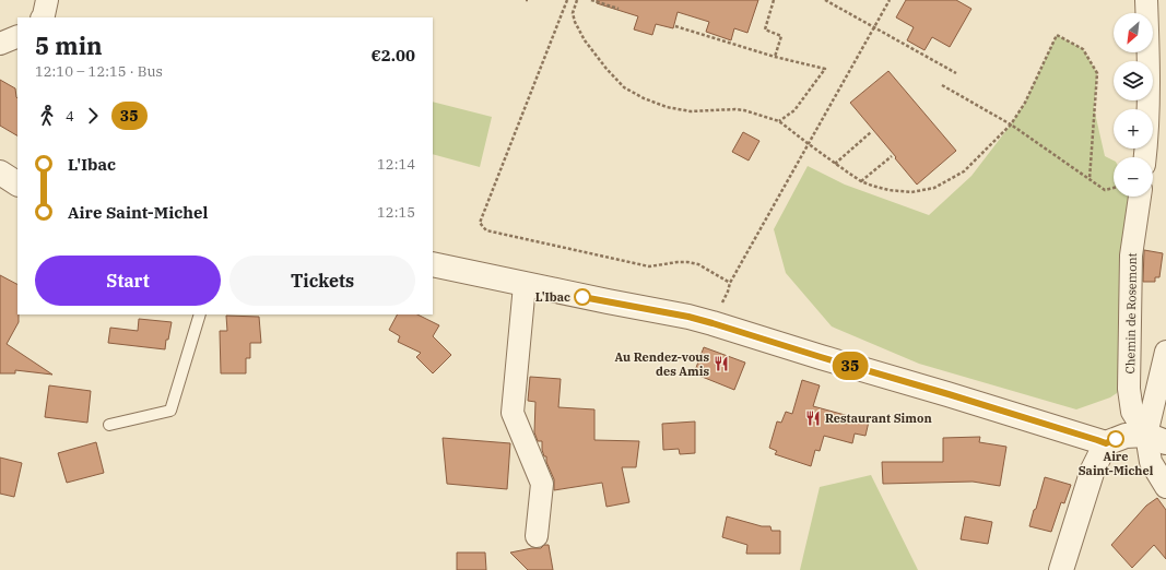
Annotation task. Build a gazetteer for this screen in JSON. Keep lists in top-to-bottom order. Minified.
{"streets":{"street":["Chemin de Rosemont"]},"places":{"other":["L'Ibac","Aire Saint-Michel"],"restaurant":["Au Rendez-vous des Amis","Restaurant Simon"]},"lines":["bus line 35"],"north":"bottom left","page":{"on_map":"35","map_buttons":["+","−"],"heading":["5 min","12:10 – 12:15 · Bus","€2.00"],"legs":["4","35"],"list":[{"name":"L'Ibac","value":"12:14"},{"name":"Aire Saint-Michel","value":"12:15"}],"buttons":["Start","Tickets"]}}
